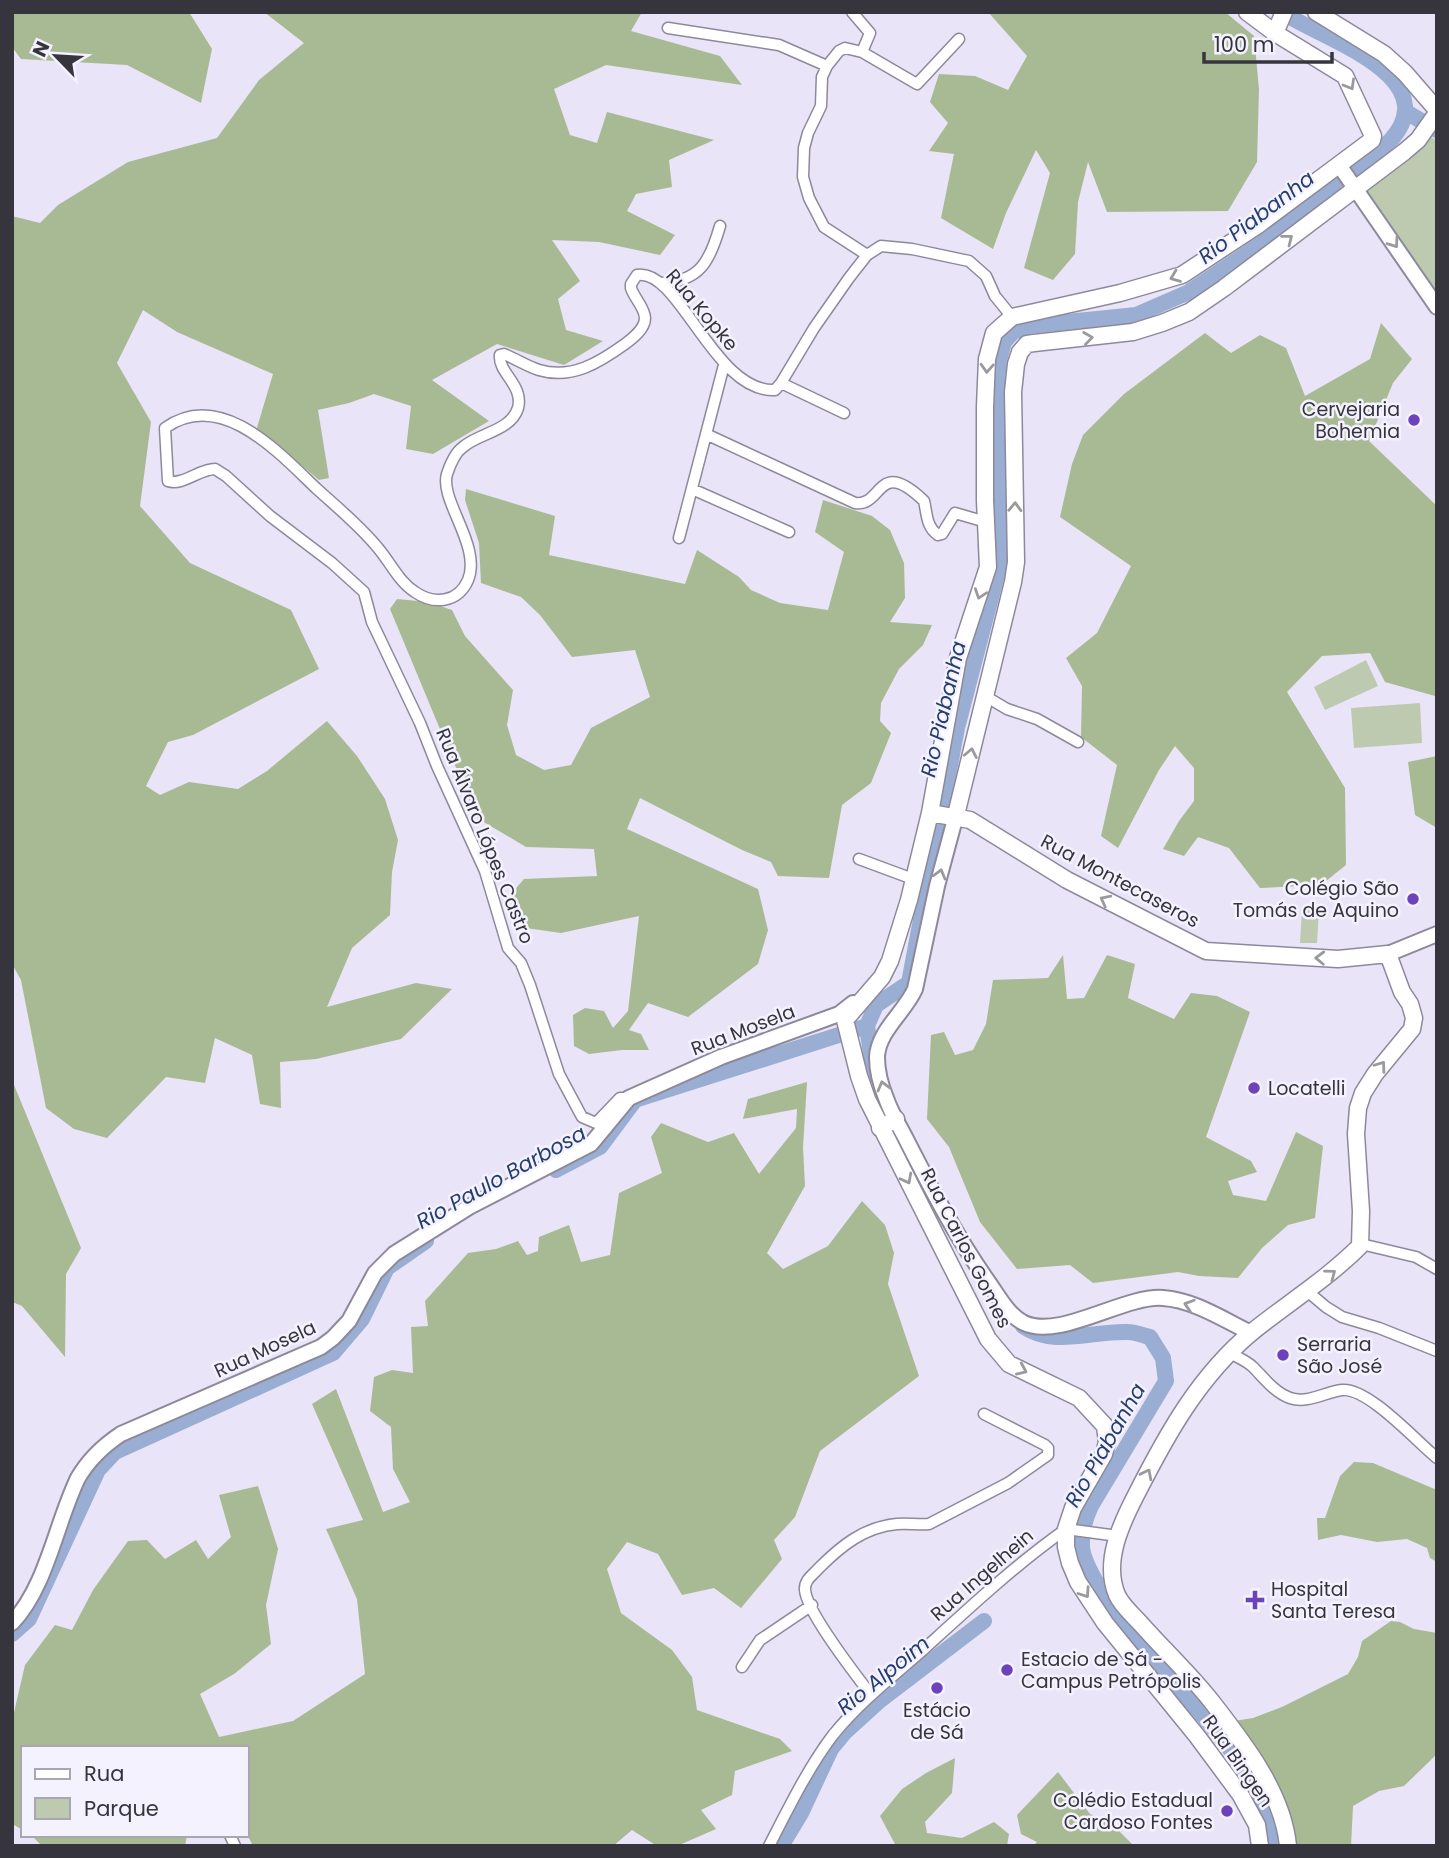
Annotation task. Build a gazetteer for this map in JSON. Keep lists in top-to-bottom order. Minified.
{"streets":{"main road":["Rua Montecaseros","Rua Carlos Gomes","Rua Bingen"],"street":["Rua Kopke","Rua Álvaro Lópes Castro","Rua Mosela","Rua Ingelhein"]},"crossings":[["Rua Kopke","Rua Álvaro Lópes Castro"],["Rua Álvaro Lópes Castro","Rua Mosela"],["Rua Mosela","Rua Carlos Gomes"],["Rua Carlos Gomes","Rua Ingelhein"],["Rua Carlos Gomes","Rua Bingen"],["Rua Ingelhein","Rua Bingen"]],"one_way":["Rua Montecaseros","Rua Carlos Gomes"],"water":["Rio Piabanha","Rio Paulo Barbosa","Rio Alpoim"],"places":{"other":["Cervejaria Bohemia","Colégio São Tomás de Aquino","Locatelli","Serraria São José","Estacio de Sá - Campus Petrópolis","Estácio de Sá","Colédio Estadual Cardoso Fontes"],"health":["Hospital Santa Teresa"]},"legend":["Rua","Parque"],"scale_bar":"100 m","north":"top left"}
